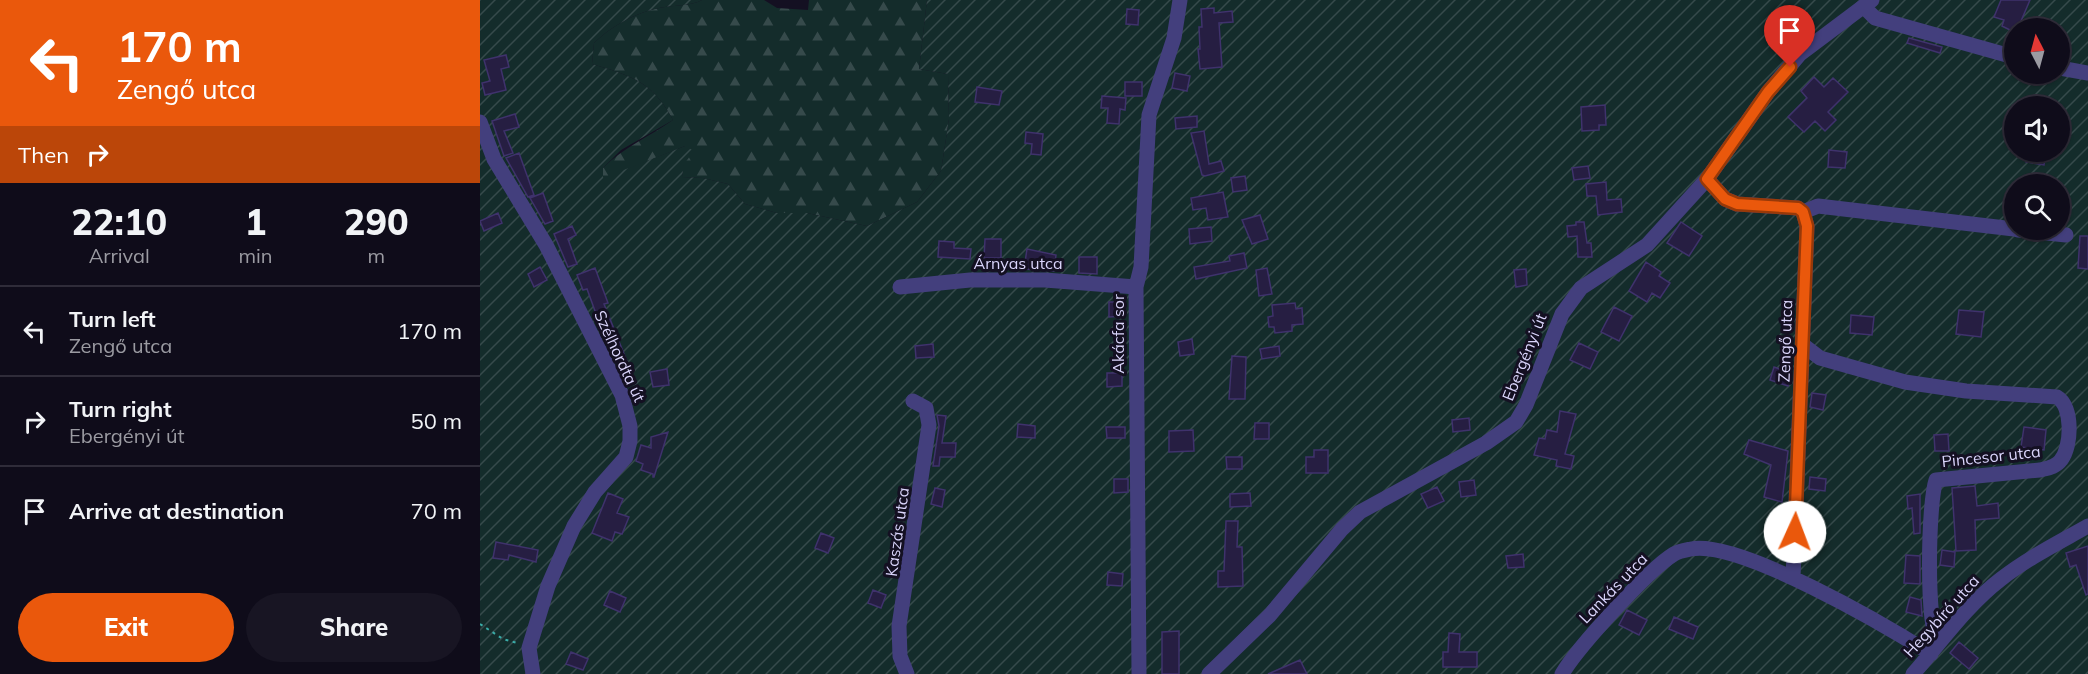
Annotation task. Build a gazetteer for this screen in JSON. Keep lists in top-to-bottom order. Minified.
{"streets":{"street":["Árnyas utca","Akácfa sor","Zengő utca","Szélhordta út","Ebergényi út","Pincesor utca","Kaszás utca","Lankás utca","Hegybíró utca"]},"crossings":[["Árnyas utca","Akácfa sor"],["Zengő utca","Pincesor utca"],["Zengő utca","Lankás utca"],["Pincesor utca","Lankás utca"],["Pincesor utca","Hegybíró utca"],["Lankás utca","Hegybíró utca"]],"north":"top","page":{"turn":["170 m","Zengő utca"],"then":"Then","eta":["22:10","Arrival","1","min","290","m"],"list":[{"name":"Turn left","note":"Zengő utca","value":"170 m"},{"name":"Turn right","note":"Ebergényi út","value":"50 m"},{"name":"Arrive at destination","value":"70 m"}],"buttons":["Exit","Share"]}}
